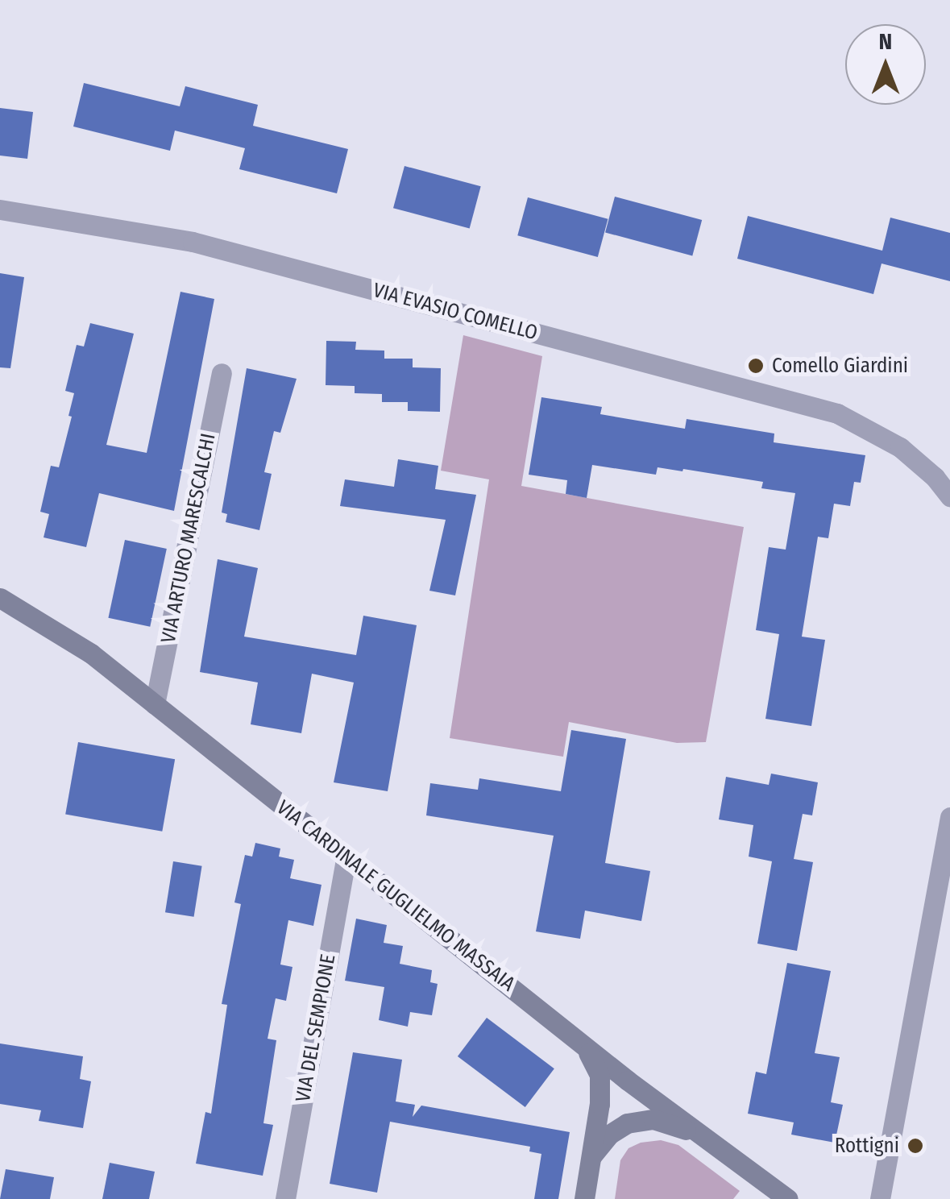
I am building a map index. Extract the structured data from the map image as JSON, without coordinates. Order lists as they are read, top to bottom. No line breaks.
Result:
{"streets":{"main road":["VIA CARDINALE GUGLIELMO MASSAIA"],"street":["VIA EVASIO COMELLO","VIA ARTURO MARESCALCHI","VIA DEL SEMPIONE"]},"crossings":[["VIA ARTURO MARESCALCHI","VIA CARDINALE GUGLIELMO MASSAIA"],["VIA CARDINALE GUGLIELMO MASSAIA","VIA DEL SEMPIONE"]],"places":["Comello Giardini","Rottigni"],"north":"top"}
